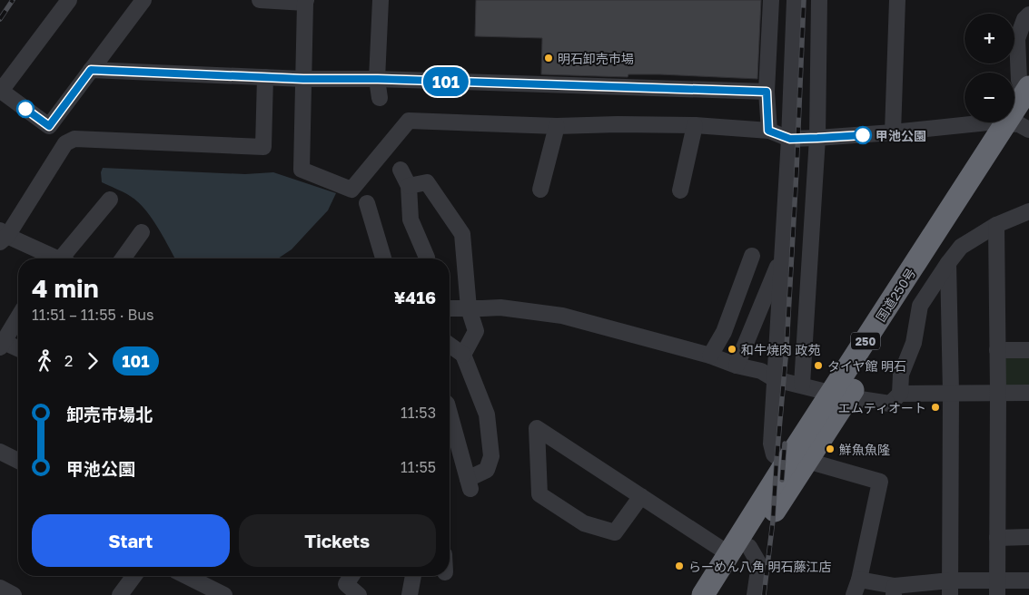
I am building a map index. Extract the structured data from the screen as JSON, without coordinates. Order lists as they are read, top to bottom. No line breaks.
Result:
{"streets":{"highway":["国道250号","250"]},"places":["明石卸売市場","甲池公園","和牛焼肉 政苑","タイヤ館 明石","エムティオート","鮮魚魚隆","らーめん八角 明石藤江店"],"lines":["bus line 101"],"page":{"on_map":"101","map_buttons":["+","−"],"heading":["4 min","11:51 – 11:55 · Bus","¥416"],"legs":["2","101"],"list":[{"name":"卸売市場北","value":"11:53"},{"name":"甲池公園","value":"11:55"}],"buttons":["Start","Tickets"]}}
